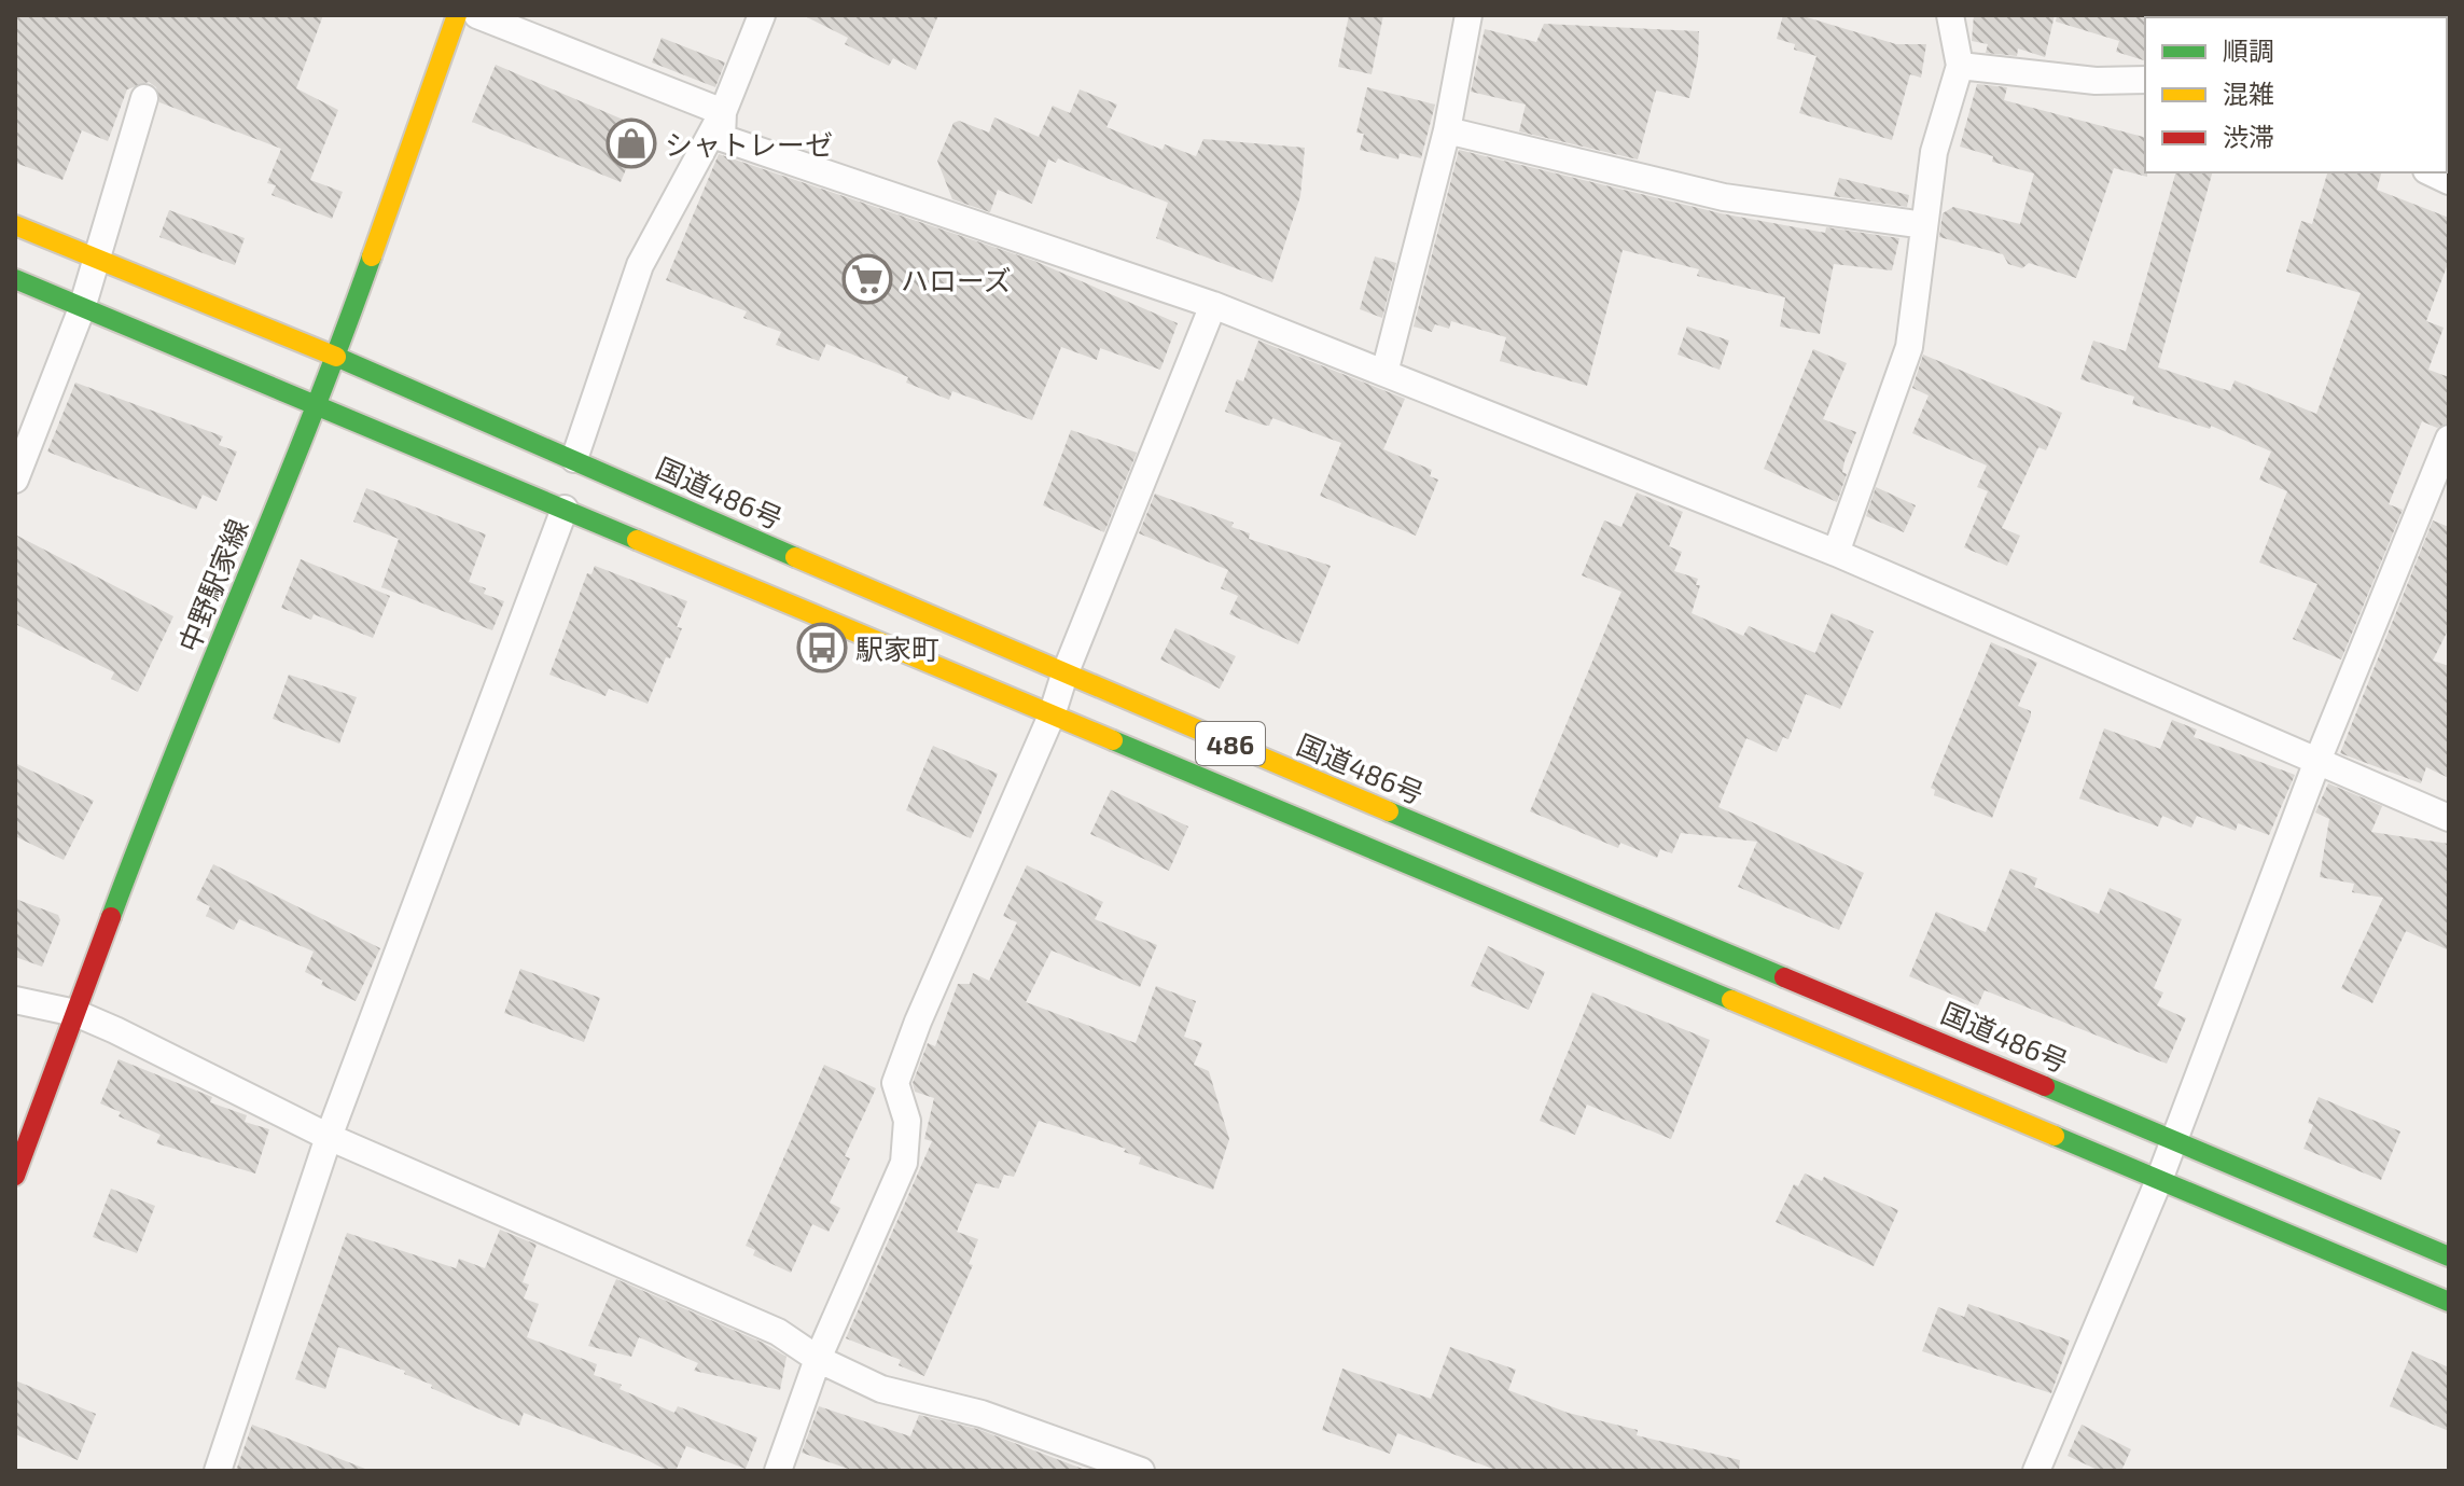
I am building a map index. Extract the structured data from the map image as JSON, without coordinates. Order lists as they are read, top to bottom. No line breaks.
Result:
{"streets":{"main road":["国道486号","中野駅家線","486"]},"crossings":[["国道486号","中野駅家線"],["中野駅家線","486"]],"places":{"shop":["シャトレーゼ"],"supermarket":["ハローズ"],"bus stop":["駅家町"]},"legend":["順調","混雑","渋滞"]}
